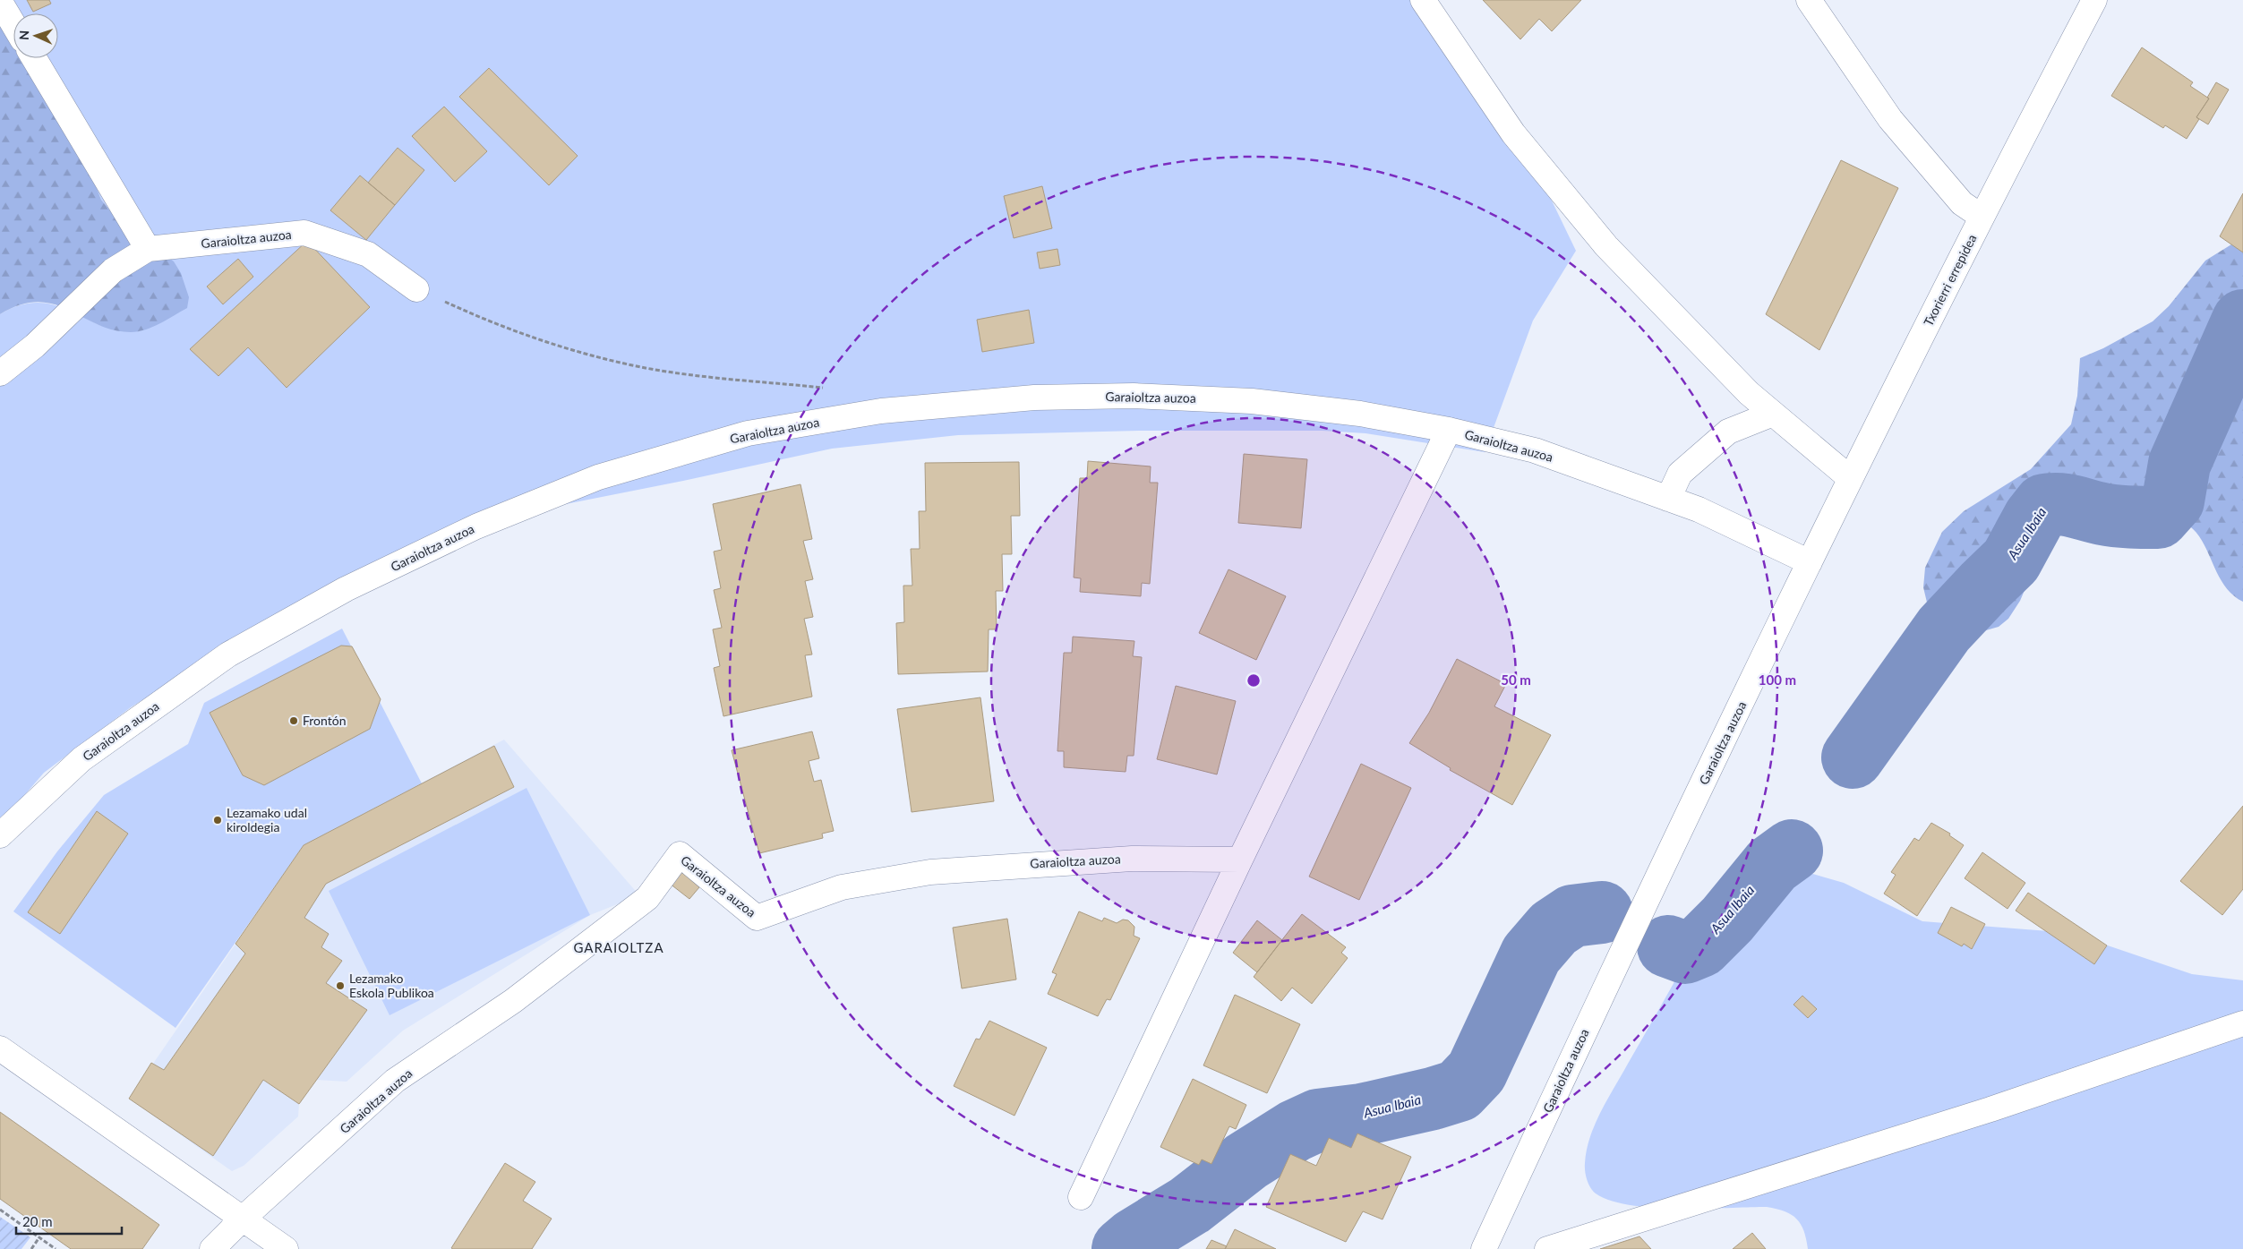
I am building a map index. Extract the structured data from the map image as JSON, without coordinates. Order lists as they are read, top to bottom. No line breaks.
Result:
{"streets":{"street":["Garaioltza auzoa","Txorierri errepidea"]},"crossings":[["Garaioltza auzoa","Txorierri errepidea"]],"districts":["GARAIOLTZA"],"water":["Asua Ibaia"],"places":["Frontón","Lezamako udal kiroldegia","Lezamako Eskola Publikoa"],"scale_bar":"20 m","north":"left","rings":["50 m","100 m"]}
